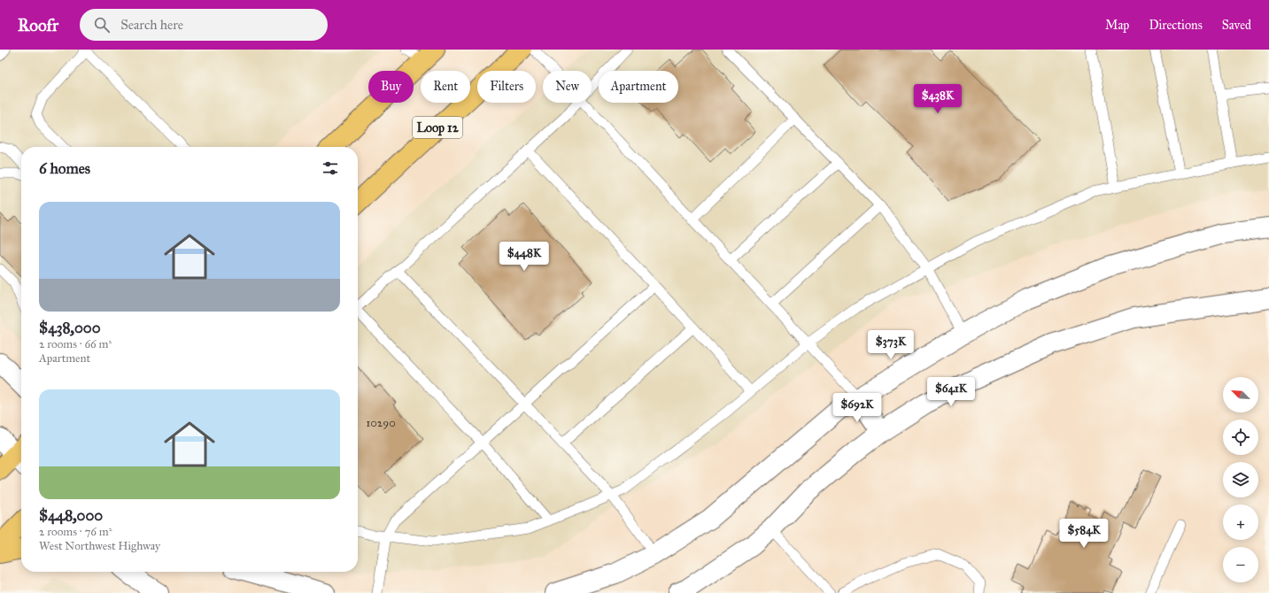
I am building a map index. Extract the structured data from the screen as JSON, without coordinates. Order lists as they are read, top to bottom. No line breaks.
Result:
{"streets":{"main road":["Loop 12"]},"house_numbers":["10290"],"north":"top left","page":{"header":"Roofr","search":"Search here","nav":["Map","Directions","Saved"],"chip":["Buy","Rent","Filters","New","Apartment"],"price":["$438K","$448K","$373K","$641K","$692K","$584K"],"heading":"6 homes","list":[{"name":"$438,000","note":"2 rooms · 66 m² · Apartment"},{"name":"$448,000","note":"2 rooms · 76 m² · West Northwest Highway"}],"map_buttons":["+","−"]}}
